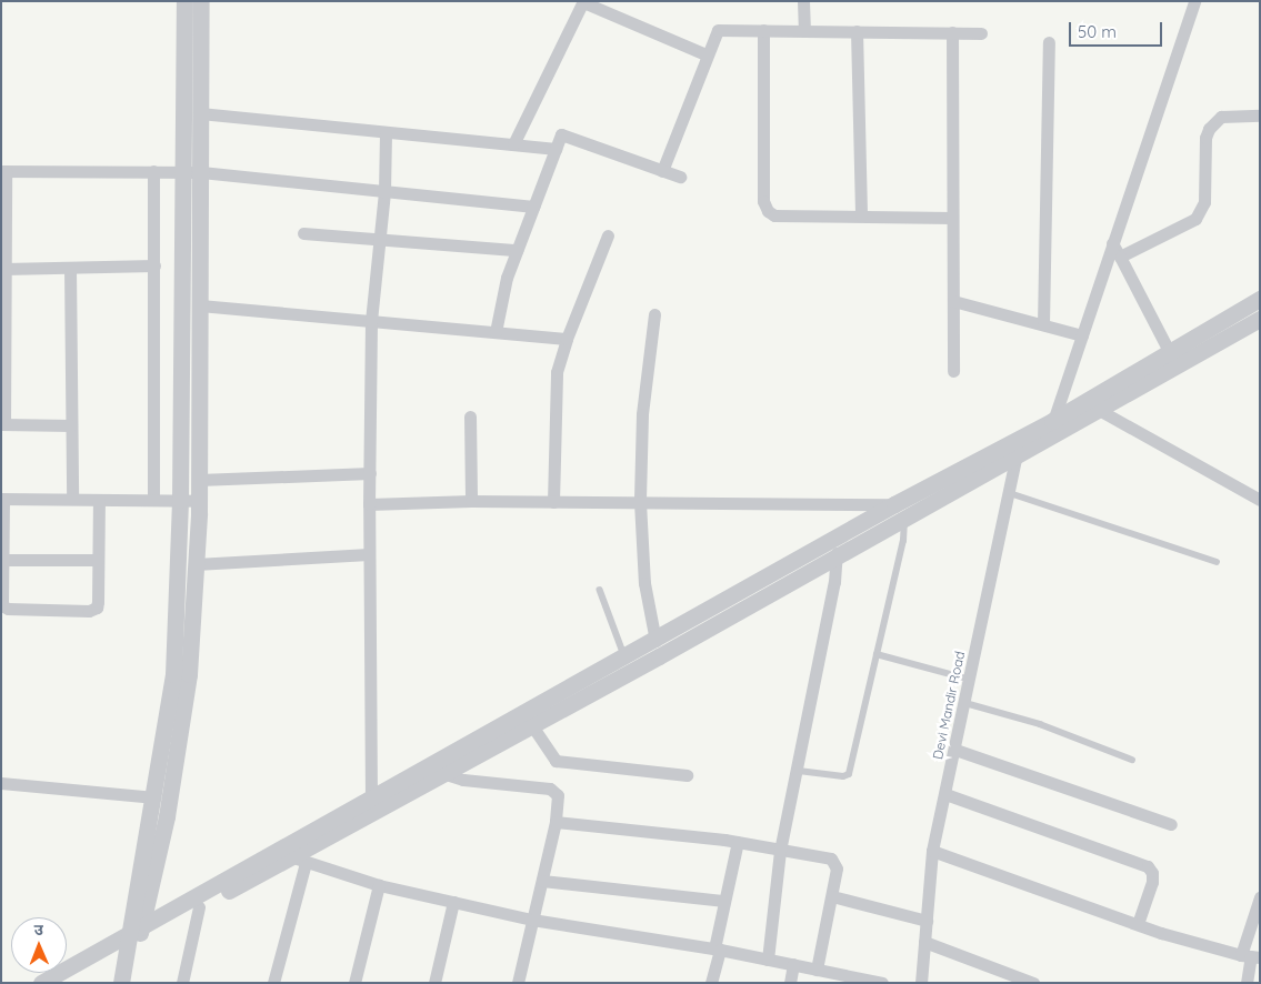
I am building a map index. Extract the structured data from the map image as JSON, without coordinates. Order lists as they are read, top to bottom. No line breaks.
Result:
{"streets":{"street":["Devi Mandir Road"]},"scale_bar":"50 m","north":"top"}
